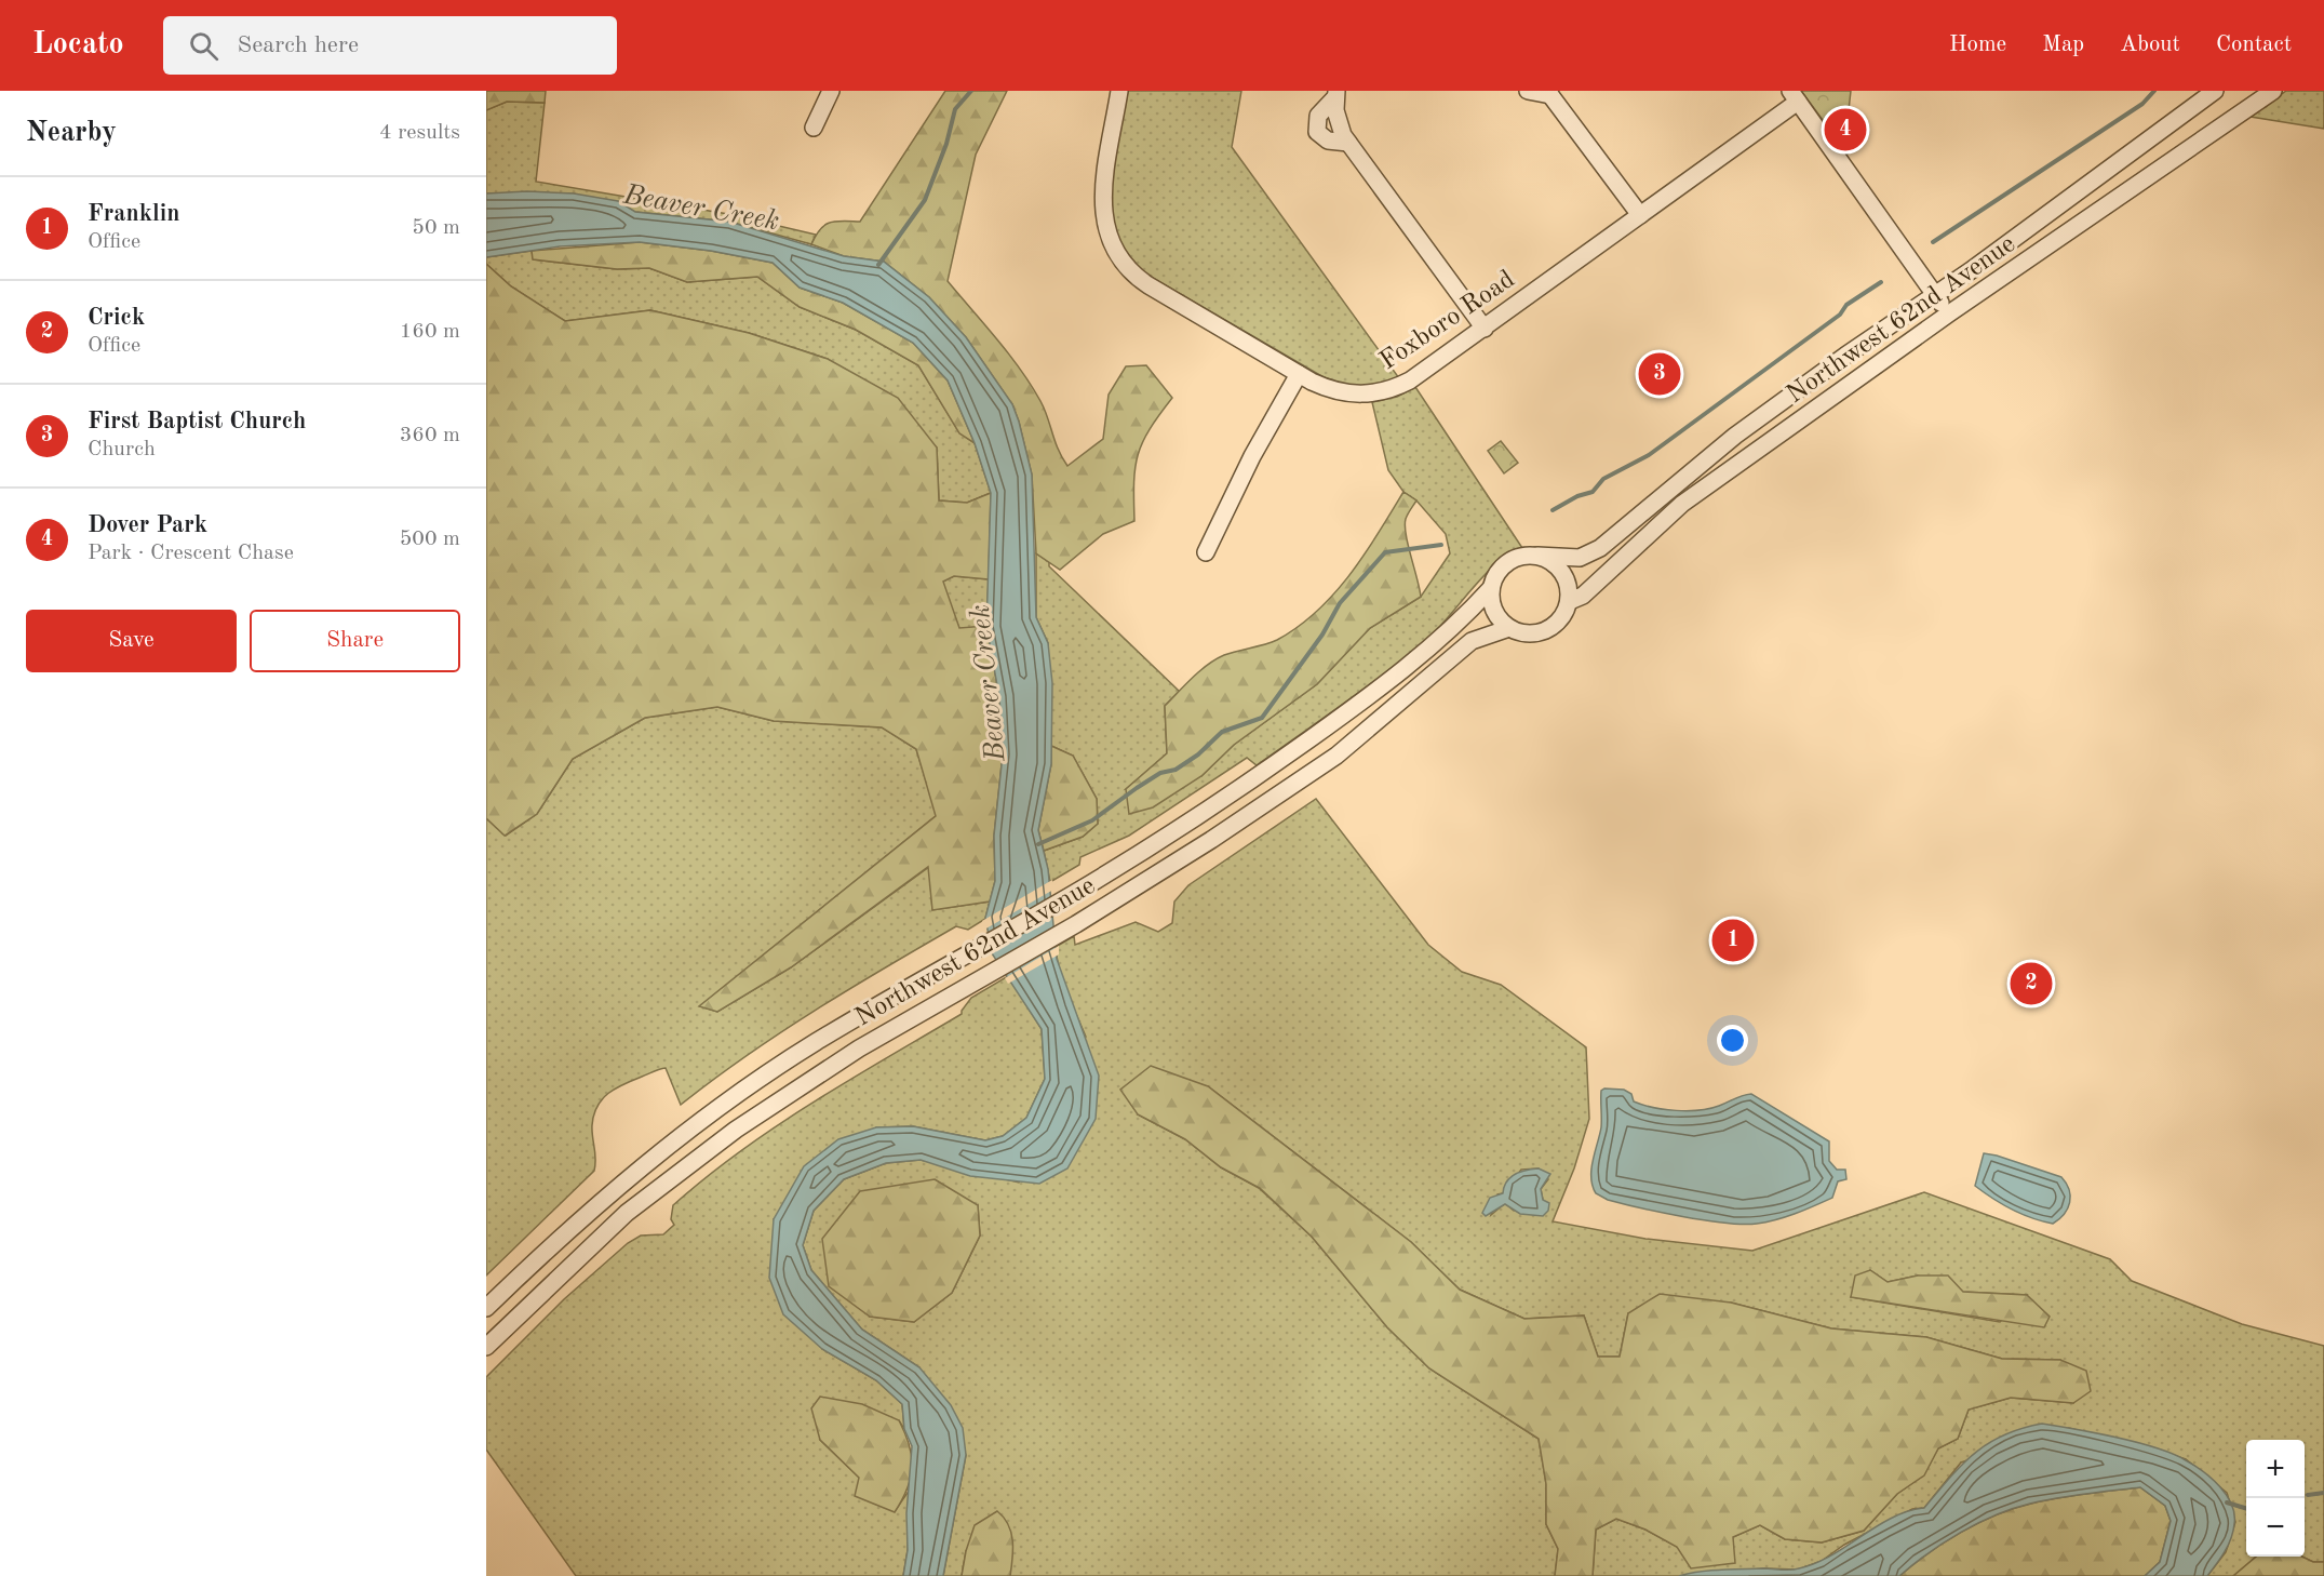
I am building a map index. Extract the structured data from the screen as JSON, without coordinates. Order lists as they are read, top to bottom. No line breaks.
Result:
{"streets":{"street":["Northwest 62nd Avenue","Foxboro Road"]},"water":["Beaver Creek"],"page":{"header":"Locato","search":"Search here","nav":["Home","Map","About","Contact"],"heading":["Nearby","4 results"],"pins":["4","3","1","2"],"list":[{"mark":"1","name":"Franklin","note":"Office","value":"50 m"},{"mark":"2","name":"Crick","note":"Office","value":"160 m"},{"mark":"3","name":"First Baptist Church","note":"Church","value":"360 m"},{"mark":"4","name":"Dover Park","note":"Park · Crescent Chase","value":"500 m"}],"buttons":["Save","Share"],"map_buttons":["+","−"]}}
